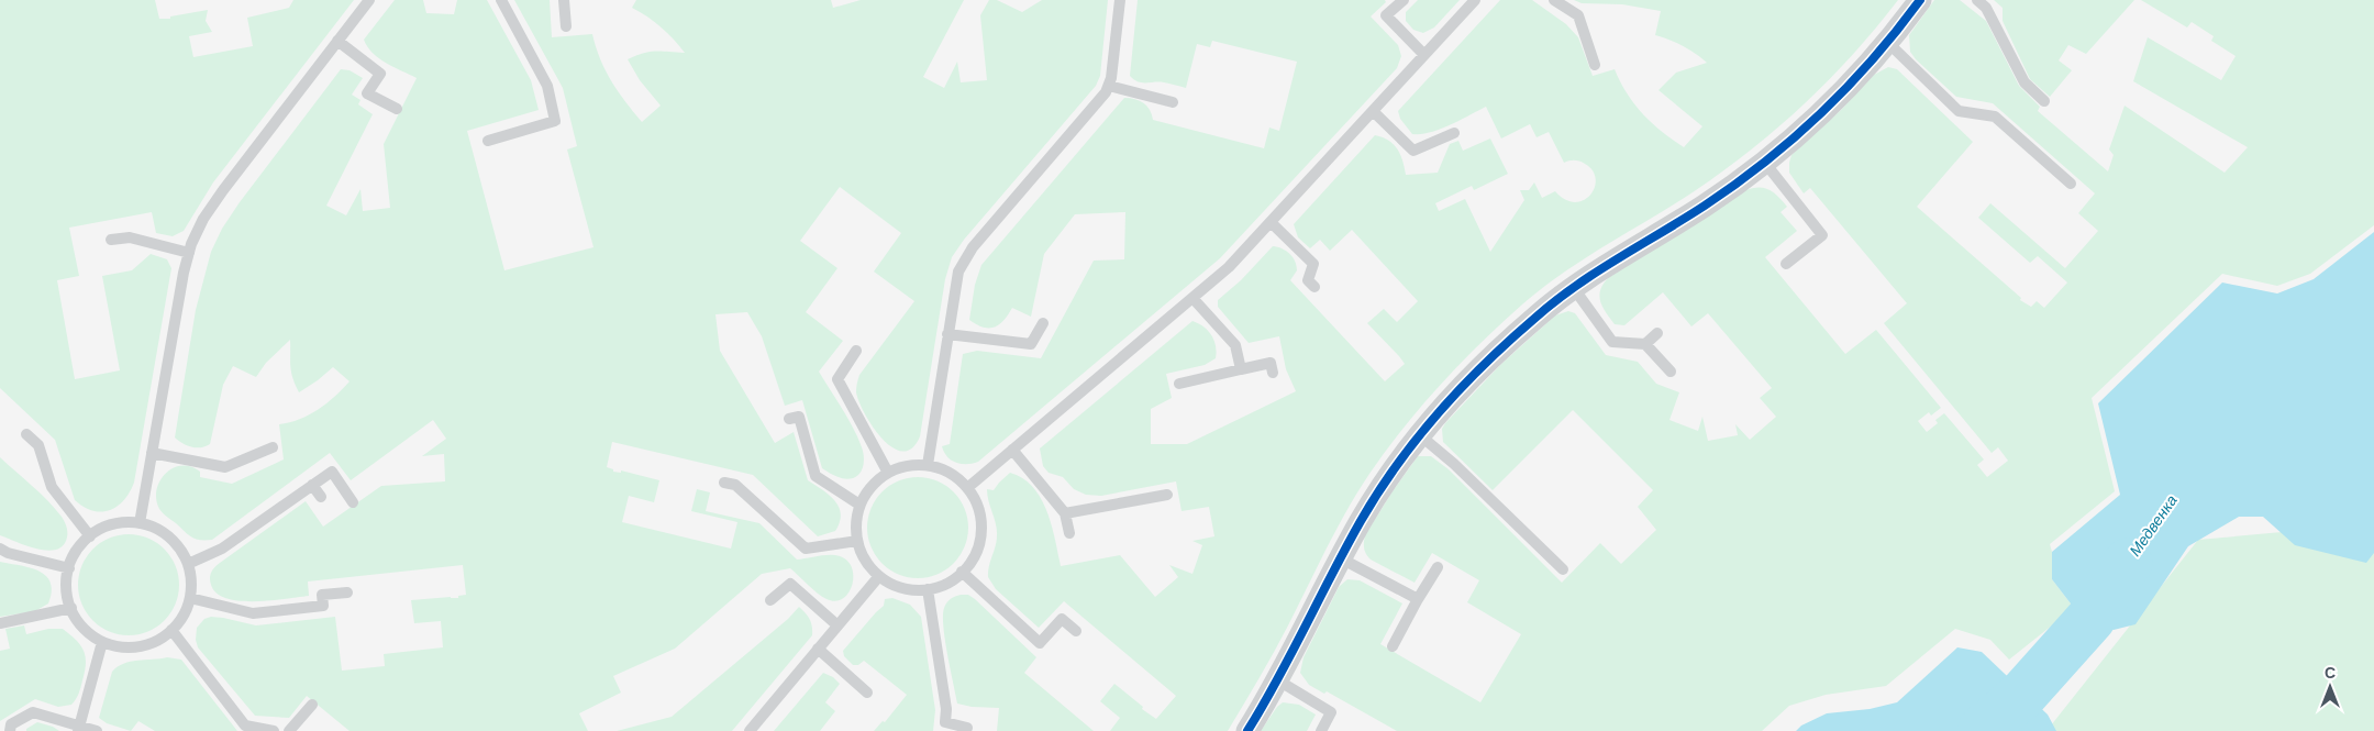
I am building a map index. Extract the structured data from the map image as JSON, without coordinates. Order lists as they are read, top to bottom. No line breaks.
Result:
{"water":["Медвенка"],"north":"top"}
